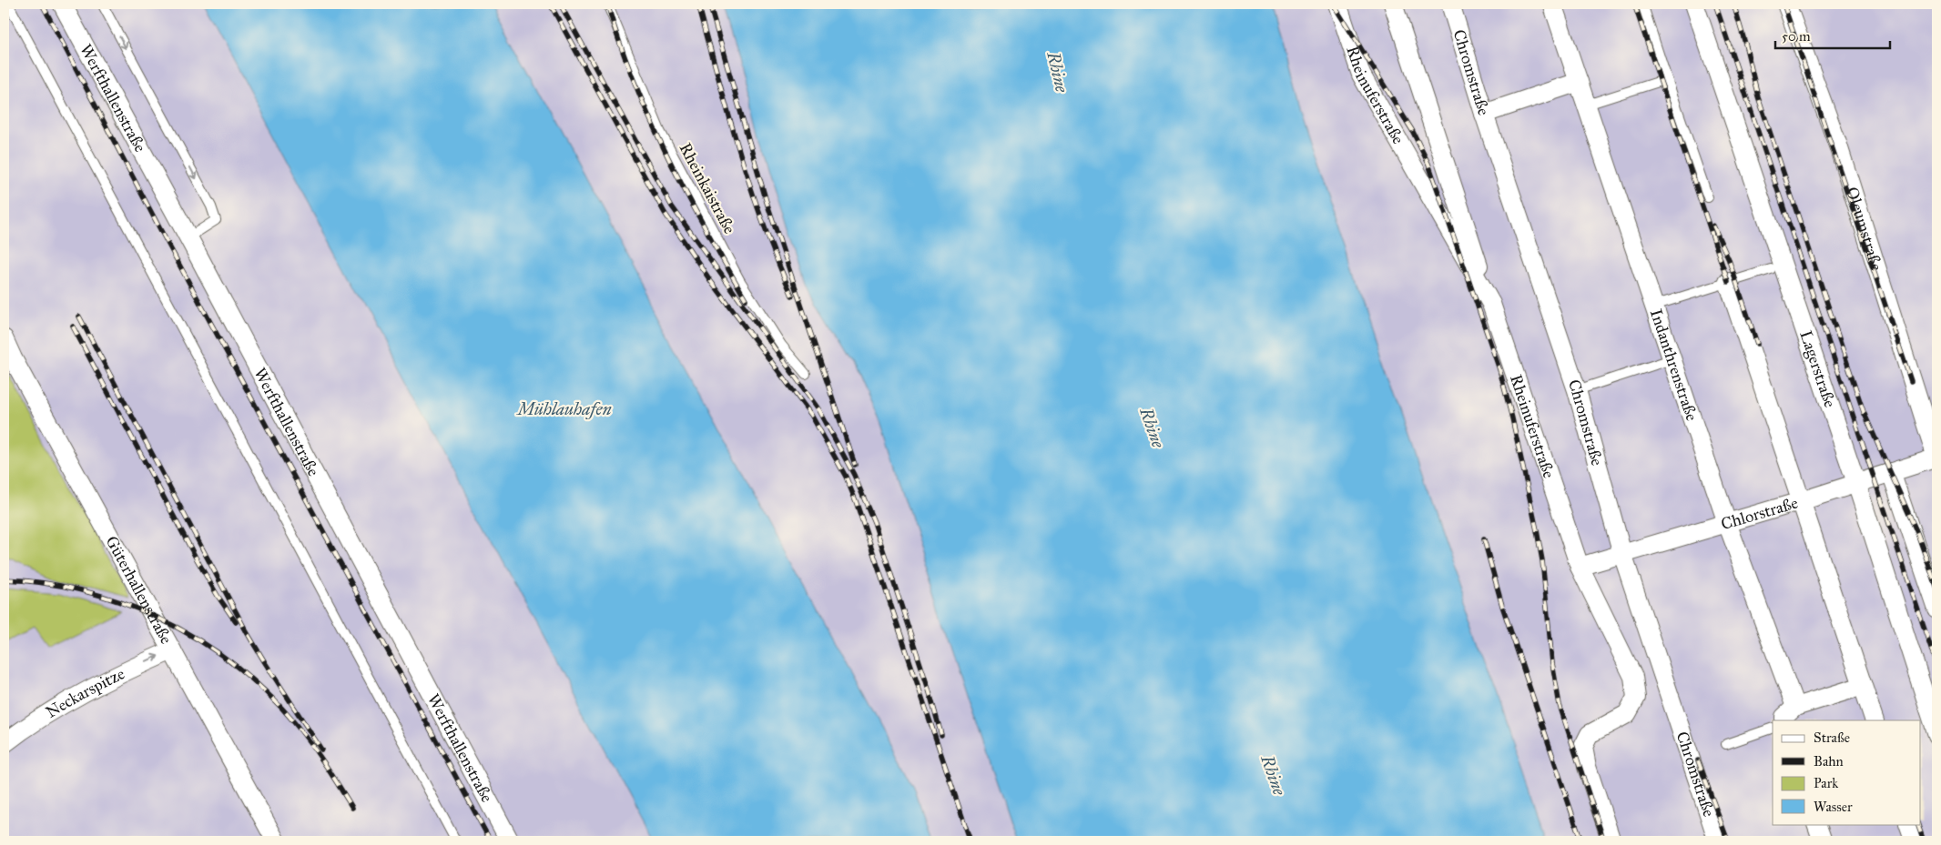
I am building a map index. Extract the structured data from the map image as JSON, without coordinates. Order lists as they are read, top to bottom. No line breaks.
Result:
{"streets":{"street":["Chromstraße","Rheinuferstraße","Werfthallenstraße","Oleumstraße","Indanthrenstraße","Lagerstraße","Chlorstraße","Güterhallenstraße","Neckarspitze"],"lane":["Rheinkaistraße"]},"crossings":[["Chromstraße","Chlorstraße"],["Rheinuferstraße","Chlorstraße"],["Oleumstraße","Chlorstraße"],["Indanthrenstraße","Chlorstraße"],["Lagerstraße","Chlorstraße"],["Güterhallenstraße","Neckarspitze"]],"one_way":["Neckarspitze"],"water":["Rhine","Mühlauhafen"],"legend":["Straße","Bahn","Park","Wasser"],"scale_bar":"50 m"}
